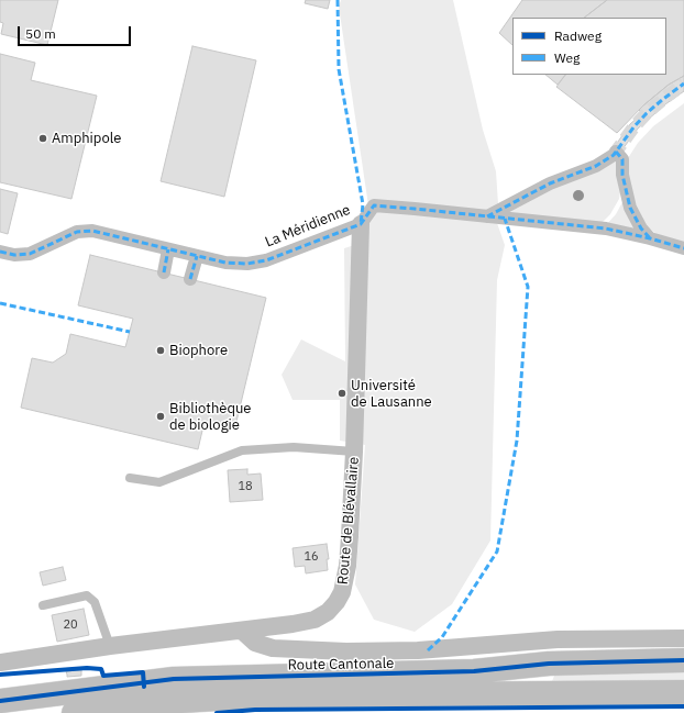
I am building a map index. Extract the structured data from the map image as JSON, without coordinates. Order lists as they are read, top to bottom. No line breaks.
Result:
{"streets":{"main road":["Route Cantonale"],"street":["La Méridienne","Route de Blévallaire"]},"crossings":[["La Méridienne","Route de Blévallaire"]],"places":["Amphipole","Biophore","Université de Lausanne","Bibliothèque de biologie"],"house_numbers":["18","16","20"],"legend":["Radweg","Weg"],"scale_bar":"50 m"}
